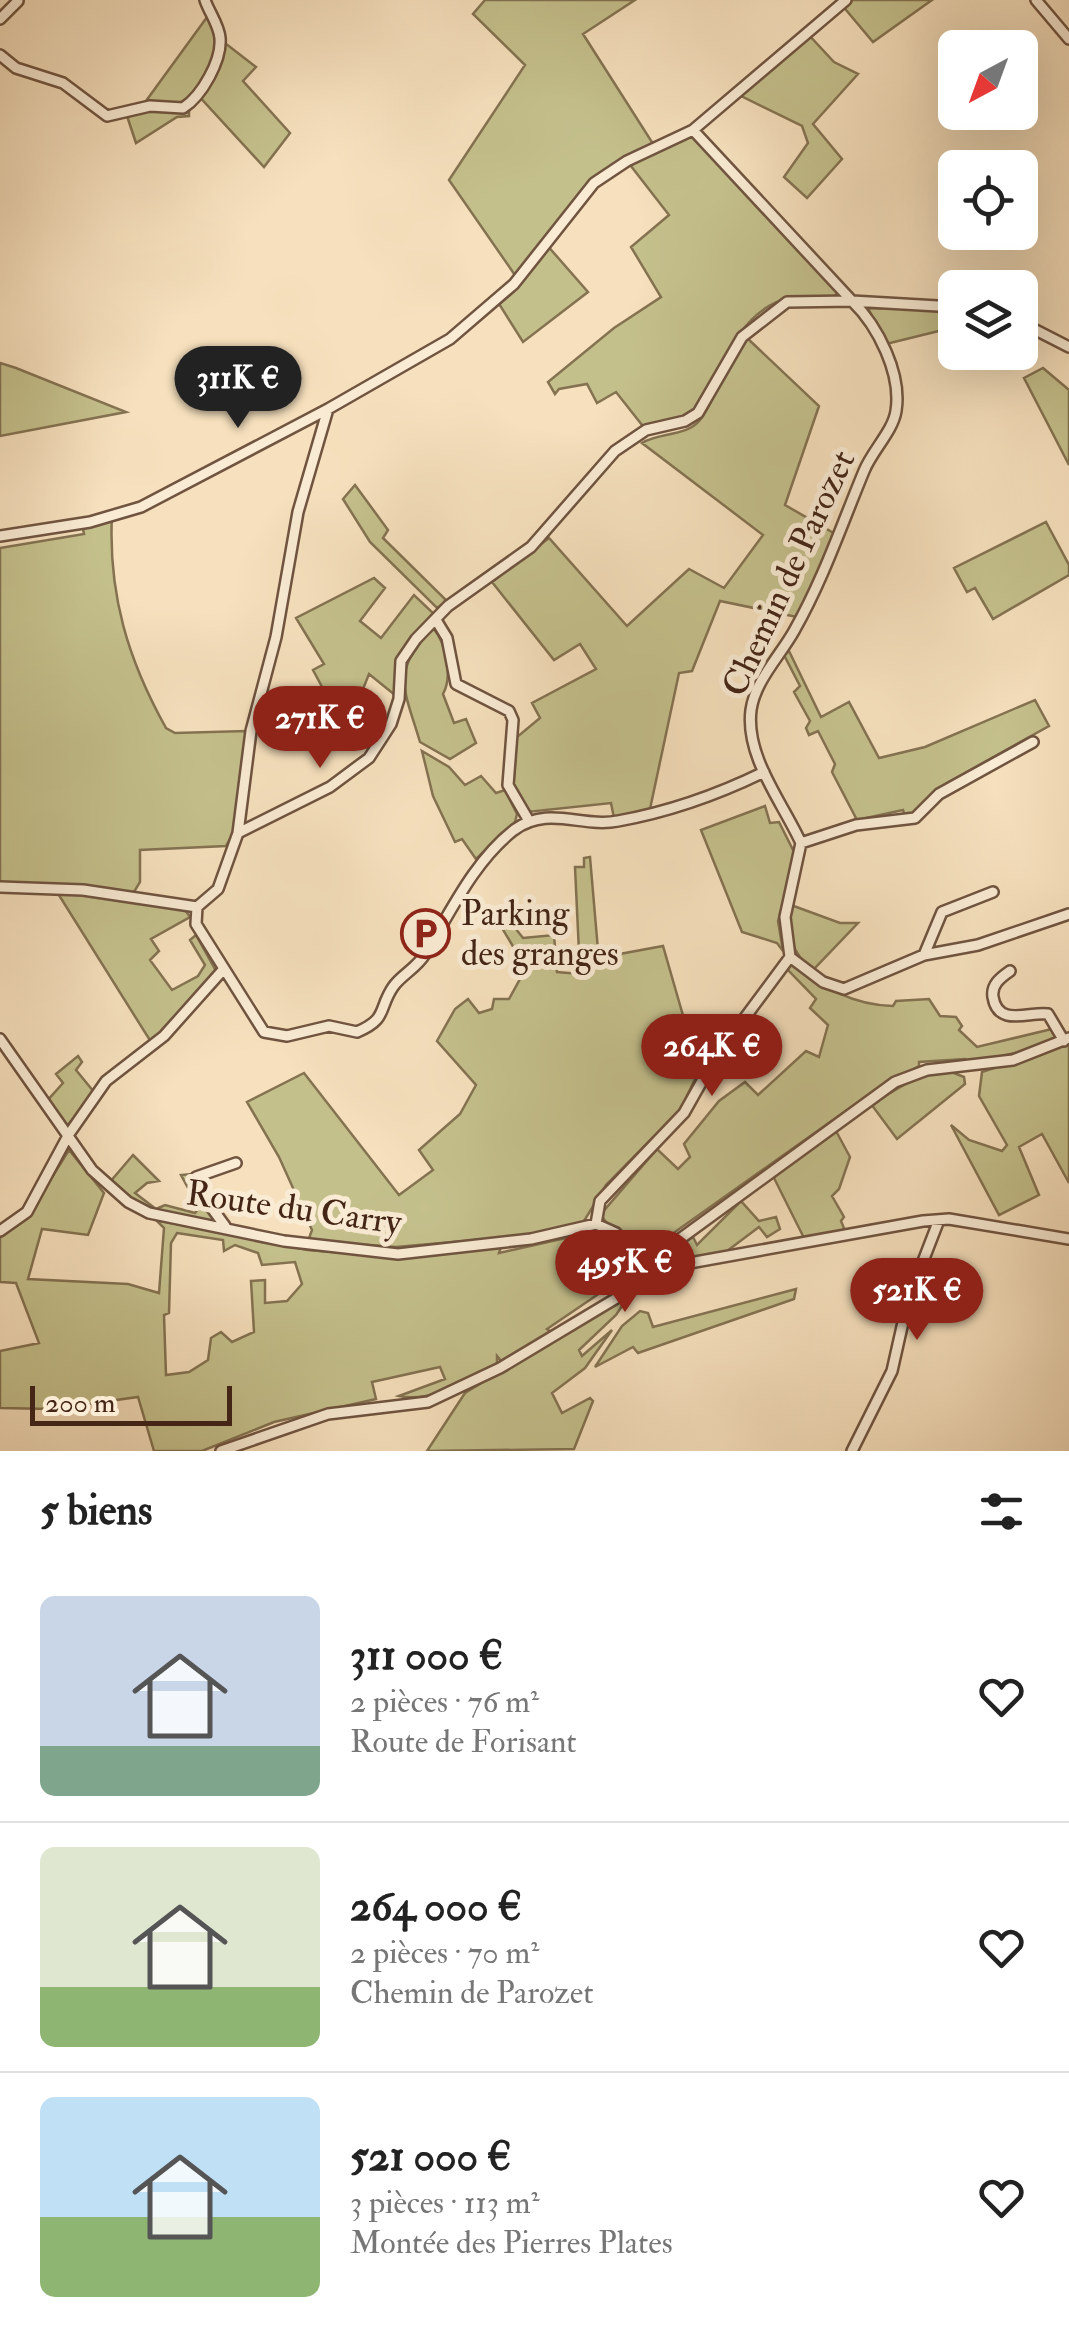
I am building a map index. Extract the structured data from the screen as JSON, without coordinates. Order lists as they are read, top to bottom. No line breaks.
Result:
{"streets":{"street":["Chemin de Parozet","Route du Carry"]},"places":{"parking":["Parking des granges"]},"scale_bar":"200 m","north":"bottom left","page":{"price":["311K €","271K €","264K €","495K €","521K €"],"scale":"200 m","heading":"5 biens","list":[{"name":"311 000 €","note":"2 pièces · 76 m² · Route de Forisant"},{"name":"264 000 €","note":"2 pièces · 70 m² · Chemin de Parozet"},{"name":"521 000 €","note":"3 pièces · 113 m² · Montée des Pierres Plates"}]}}
